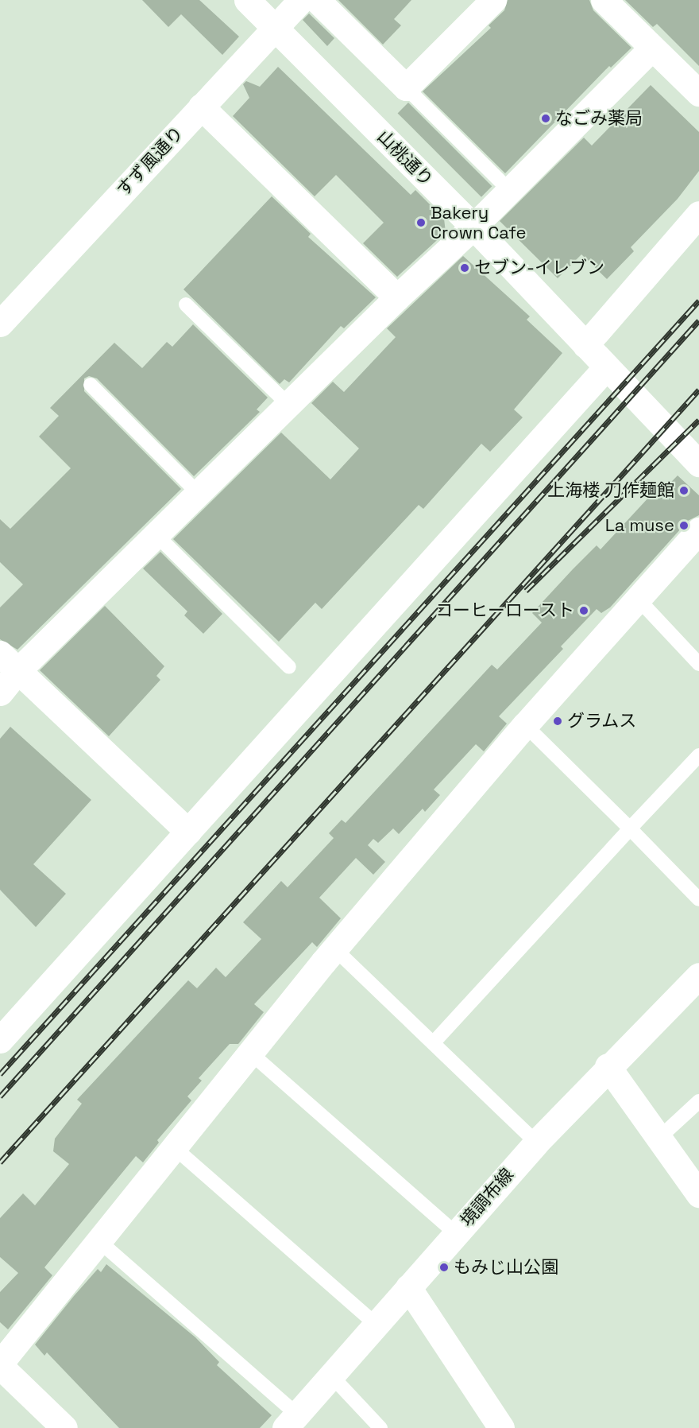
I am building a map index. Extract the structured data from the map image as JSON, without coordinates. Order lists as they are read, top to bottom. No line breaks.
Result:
{"streets":{"street":["山桃通り","すず風通り","境調布線"]},"crossings":[["山桃通り","すず風通り"]],"places":["なごみ薬局","Bakery Crown Cafe","セブン-イレブン","上海楼 刀作麺館","La muse","コーヒーロースト","グラムス","もみじ山公園"]}
